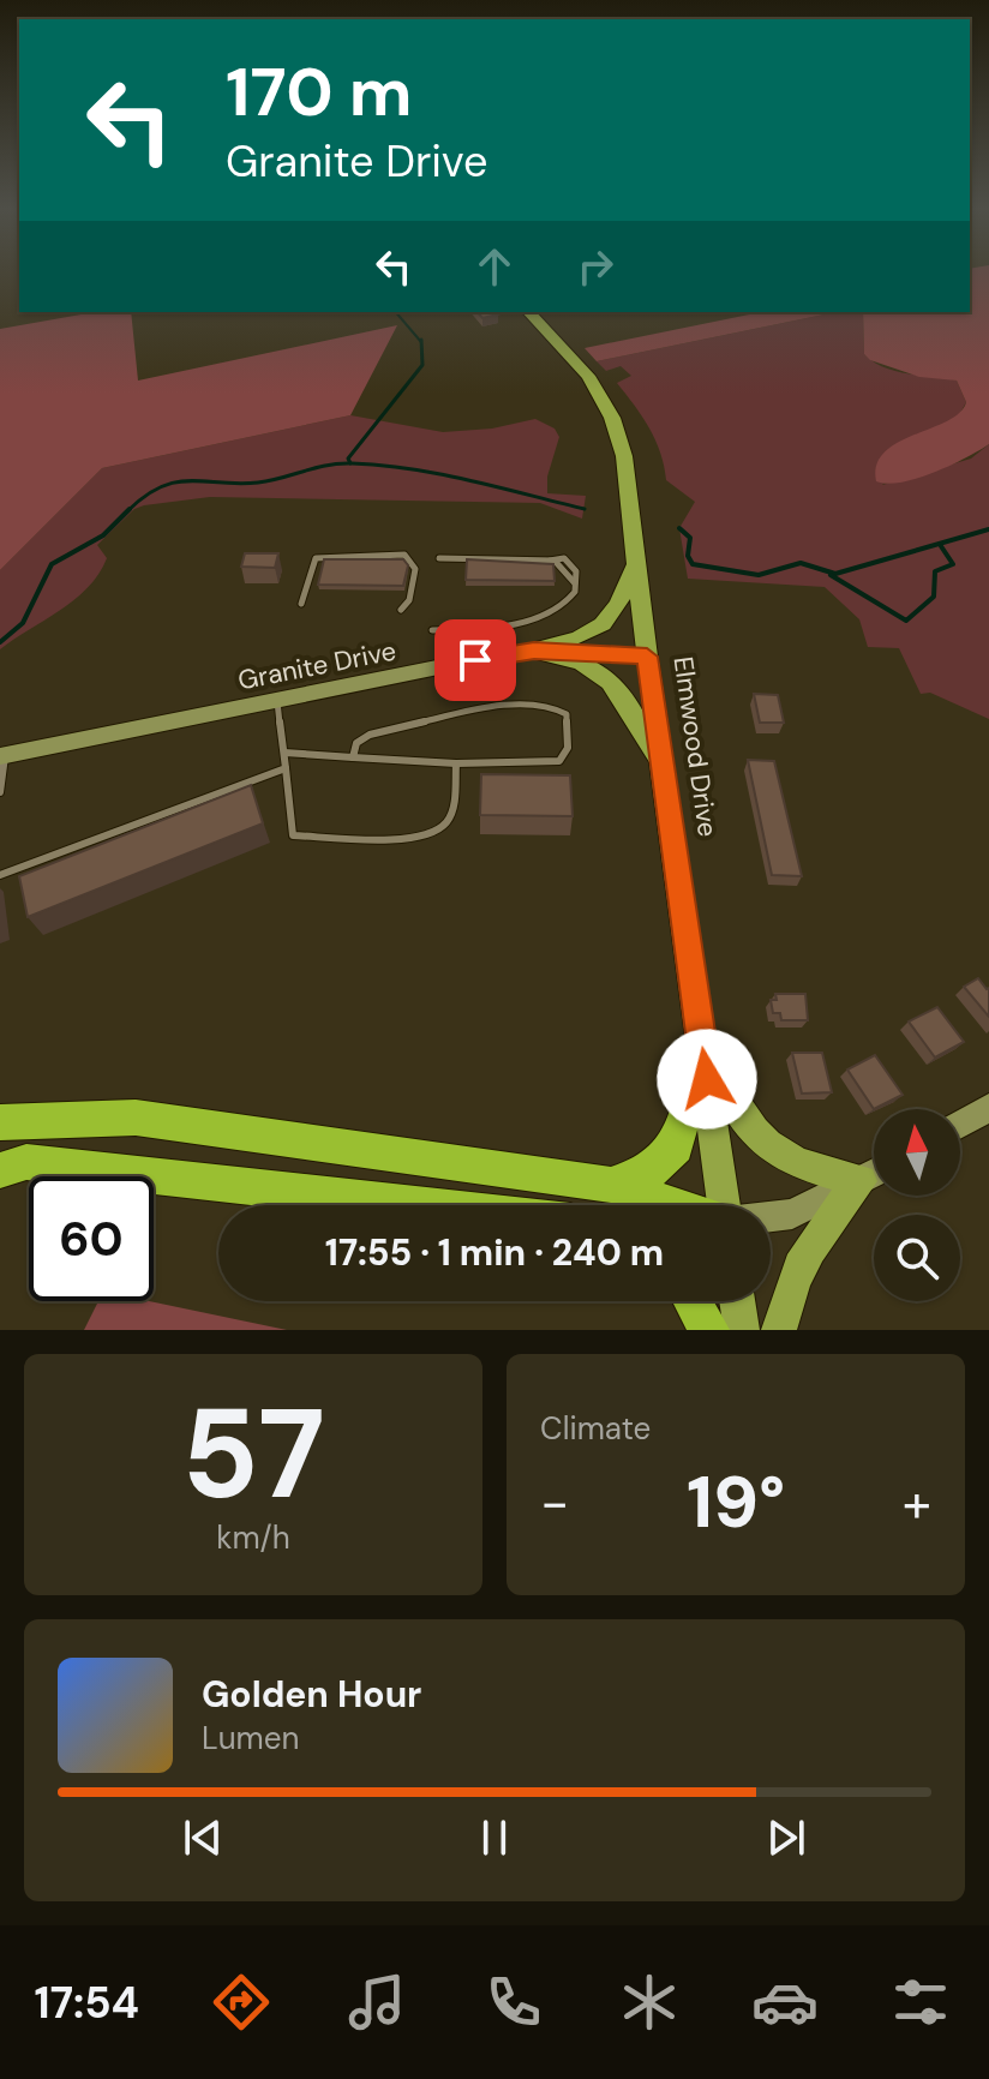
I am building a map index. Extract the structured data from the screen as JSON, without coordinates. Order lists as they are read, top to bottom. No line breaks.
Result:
{"streets":{"main road":["Elmwood Drive"],"street":["Granite Drive"]},"crossings":[["Granite Drive","Elmwood Drive"]],"north":"top","page":{"turn":["170 m","Granite Drive"],"limit":"60","trip":"17:55 · 1 min · 240 m","tile":[["57","km/h"],"Climate"],"heat":["−","19°","+"],"song":["Golden Hour","Lumen"],"tabs":"17:54"}}
